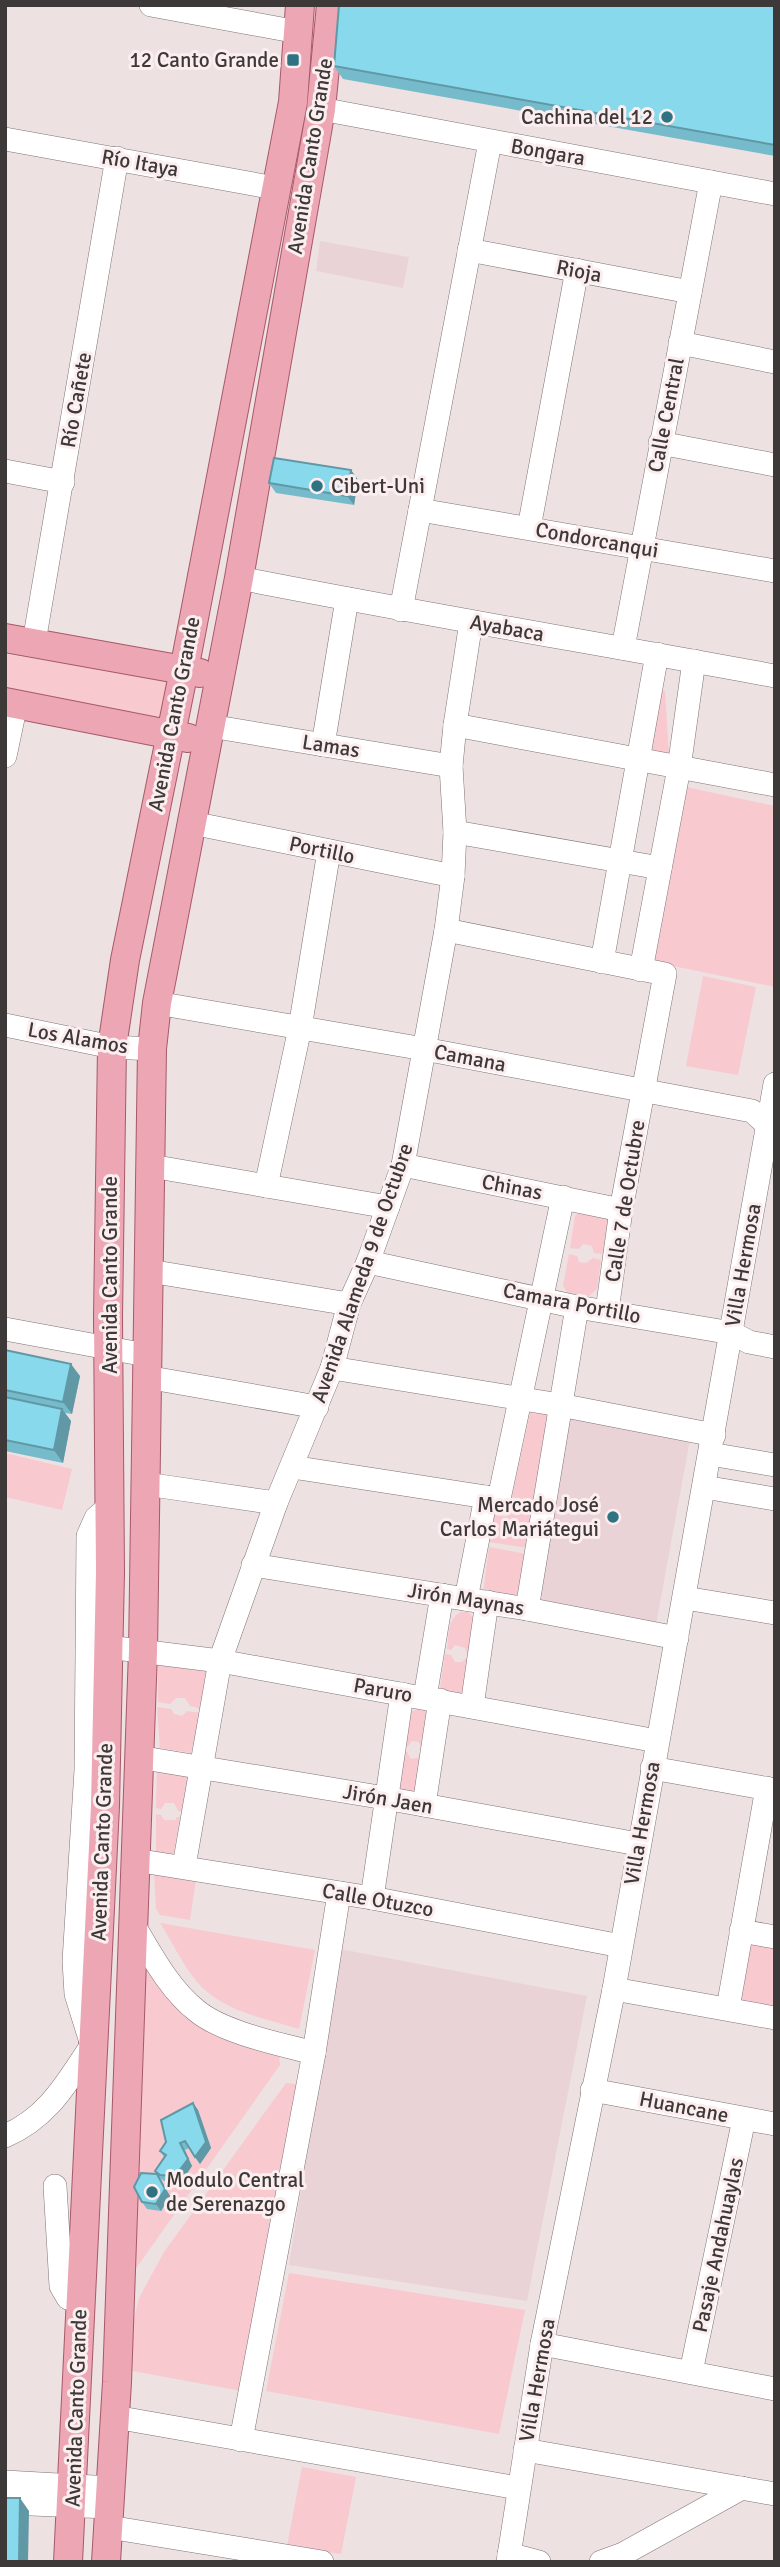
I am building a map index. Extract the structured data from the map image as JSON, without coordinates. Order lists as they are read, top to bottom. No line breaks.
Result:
{"streets":{"main road":["Avenida Canto Grande"],"street":["Bongara","Río Itaya","Rioja","Río Cañete","Calle Central","Condorcanqui","Ayabaca","Lamas","Portillo","Los Alamos","Camana","Chinas","Calle 7 de Octubre","Villa Hermosa","Avenida Alameda 9 de Octubre","Camara Portillo","Jirón Maynas","Paruro","Jirón Jaen","Calle Otuzco","Huancane","Pasaje Andahuaylas"]},"crossings":[["Bongara","Avenida Canto Grande"],["Bongara","Calle Central"],["Avenida Canto Grande","Río Itaya"],["Avenida Canto Grande","Ayabaca"],["Avenida Canto Grande","Lamas"],["Avenida Canto Grande","Portillo"],["Avenida Canto Grande","Los Alamos"],["Avenida Canto Grande","Camana"],["Avenida Canto Grande","Paruro"],["Avenida Canto Grande","Jirón Jaen"],["Avenida Canto Grande","Calle Otuzco"],["Río Itaya","Río Cañete"],["Rioja","Calle Central"],["Calle Central","Condorcanqui"],["Calle Central","Ayabaca"],["Ayabaca","Avenida Alameda 9 de Octubre"],["Lamas","Avenida Alameda 9 de Octubre"],["Portillo","Avenida Alameda 9 de Octubre"],["Camana","Calle 7 de Octubre"],["Camana","Villa Hermosa"],["Camana","Avenida Alameda 9 de Octubre"],["Chinas","Calle 7 de Octubre"],["Chinas","Avenida Alameda 9 de Octubre"],["Calle 7 de Octubre","Camara Portillo"],["Villa Hermosa","Camara Portillo"],["Villa Hermosa","Jirón Maynas"],["Villa Hermosa","Paruro"],["Villa Hermosa","Jirón Jaen"],["Villa Hermosa","Calle Otuzco"],["Villa Hermosa","Huancane"],["Avenida Alameda 9 de Octubre","Camara Portillo"],["Avenida Alameda 9 de Octubre","Jirón Maynas"],["Avenida Alameda 9 de Octubre","Paruro"],["Avenida Alameda 9 de Octubre","Jirón Jaen"],["Avenida Alameda 9 de Octubre","Calle Otuzco"],["Huancane","Pasaje Andahuaylas"]],"places":{"transit":["12 Canto Grande"],"other":["Cachina del 12","Cibert-Uni","Mercado José Carlos Mariátegui","Modulo Central de Serenazgo"]}}
